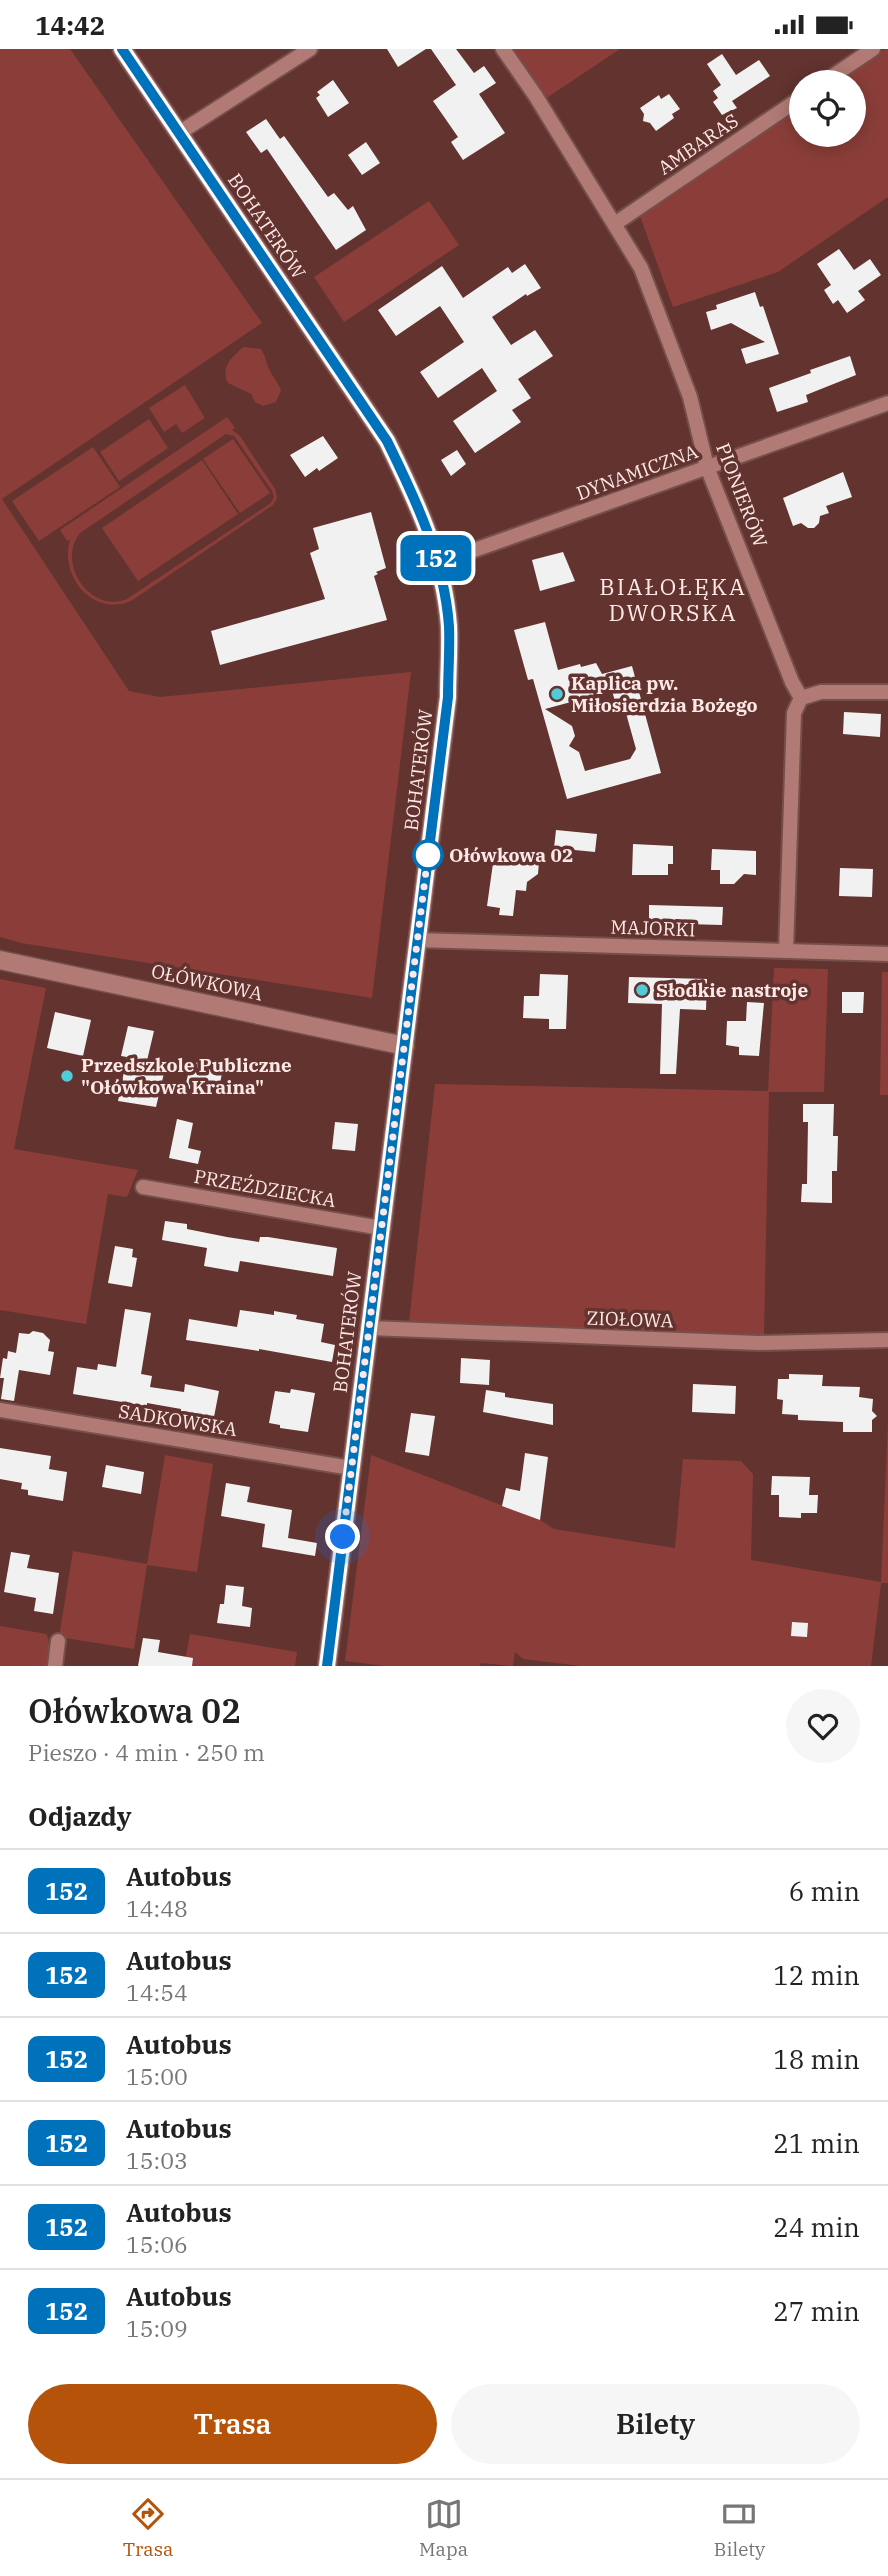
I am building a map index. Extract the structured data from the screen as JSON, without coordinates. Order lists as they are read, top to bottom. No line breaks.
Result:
{"streets":{"street":["AMBARAS","BOHATERÓW","DYNAMICZNA","PIONIERÓW","MAJORKI","OŁÓWKOWA","PRZEŹDZIECKA","ZIOŁOWA","SADKOWSKA"]},"crossings":[["AMBARAS","PIONIERÓW"],["BOHATERÓW","DYNAMICZNA"],["BOHATERÓW","MAJORKI"],["BOHATERÓW","OŁÓWKOWA"],["BOHATERÓW","PRZEŹDZIECKA"],["BOHATERÓW","ZIOŁOWA"],["BOHATERÓW","SADKOWSKA"],["DYNAMICZNA","PIONIERÓW"]],"districts":["BIAŁOŁĘKA DWORSKA"],"places":["Kaplica pw. Miłosierdzia Bożego","Ołówkowa 02","Słodkie nastroje","Przedszkole Publiczne \"Ołówkowa Kraina\""],"lines":["bus line 152"],"page":{"status":"14:42","on_map":"152","heading":[["Ołówkowa 02","Pieszo · 4 min · 250 m"],"Odjazdy"],"list":[{"mark":"152","name":"Autobus","note":"14:48","value":"6 min"},{"mark":"152","name":"Autobus","note":"14:54","value":"12 min"},{"mark":"152","name":"Autobus","note":"15:00","value":"18 min"},{"mark":"152","name":"Autobus","note":"15:03","value":"21 min"},{"mark":"152","name":"Autobus","note":"15:06","value":"24 min"},{"mark":"152","name":"Autobus","note":"15:09","value":"27 min"}],"buttons":["Trasa","Bilety"],"tabs":["Trasa","Mapa","Bilety"]}}
